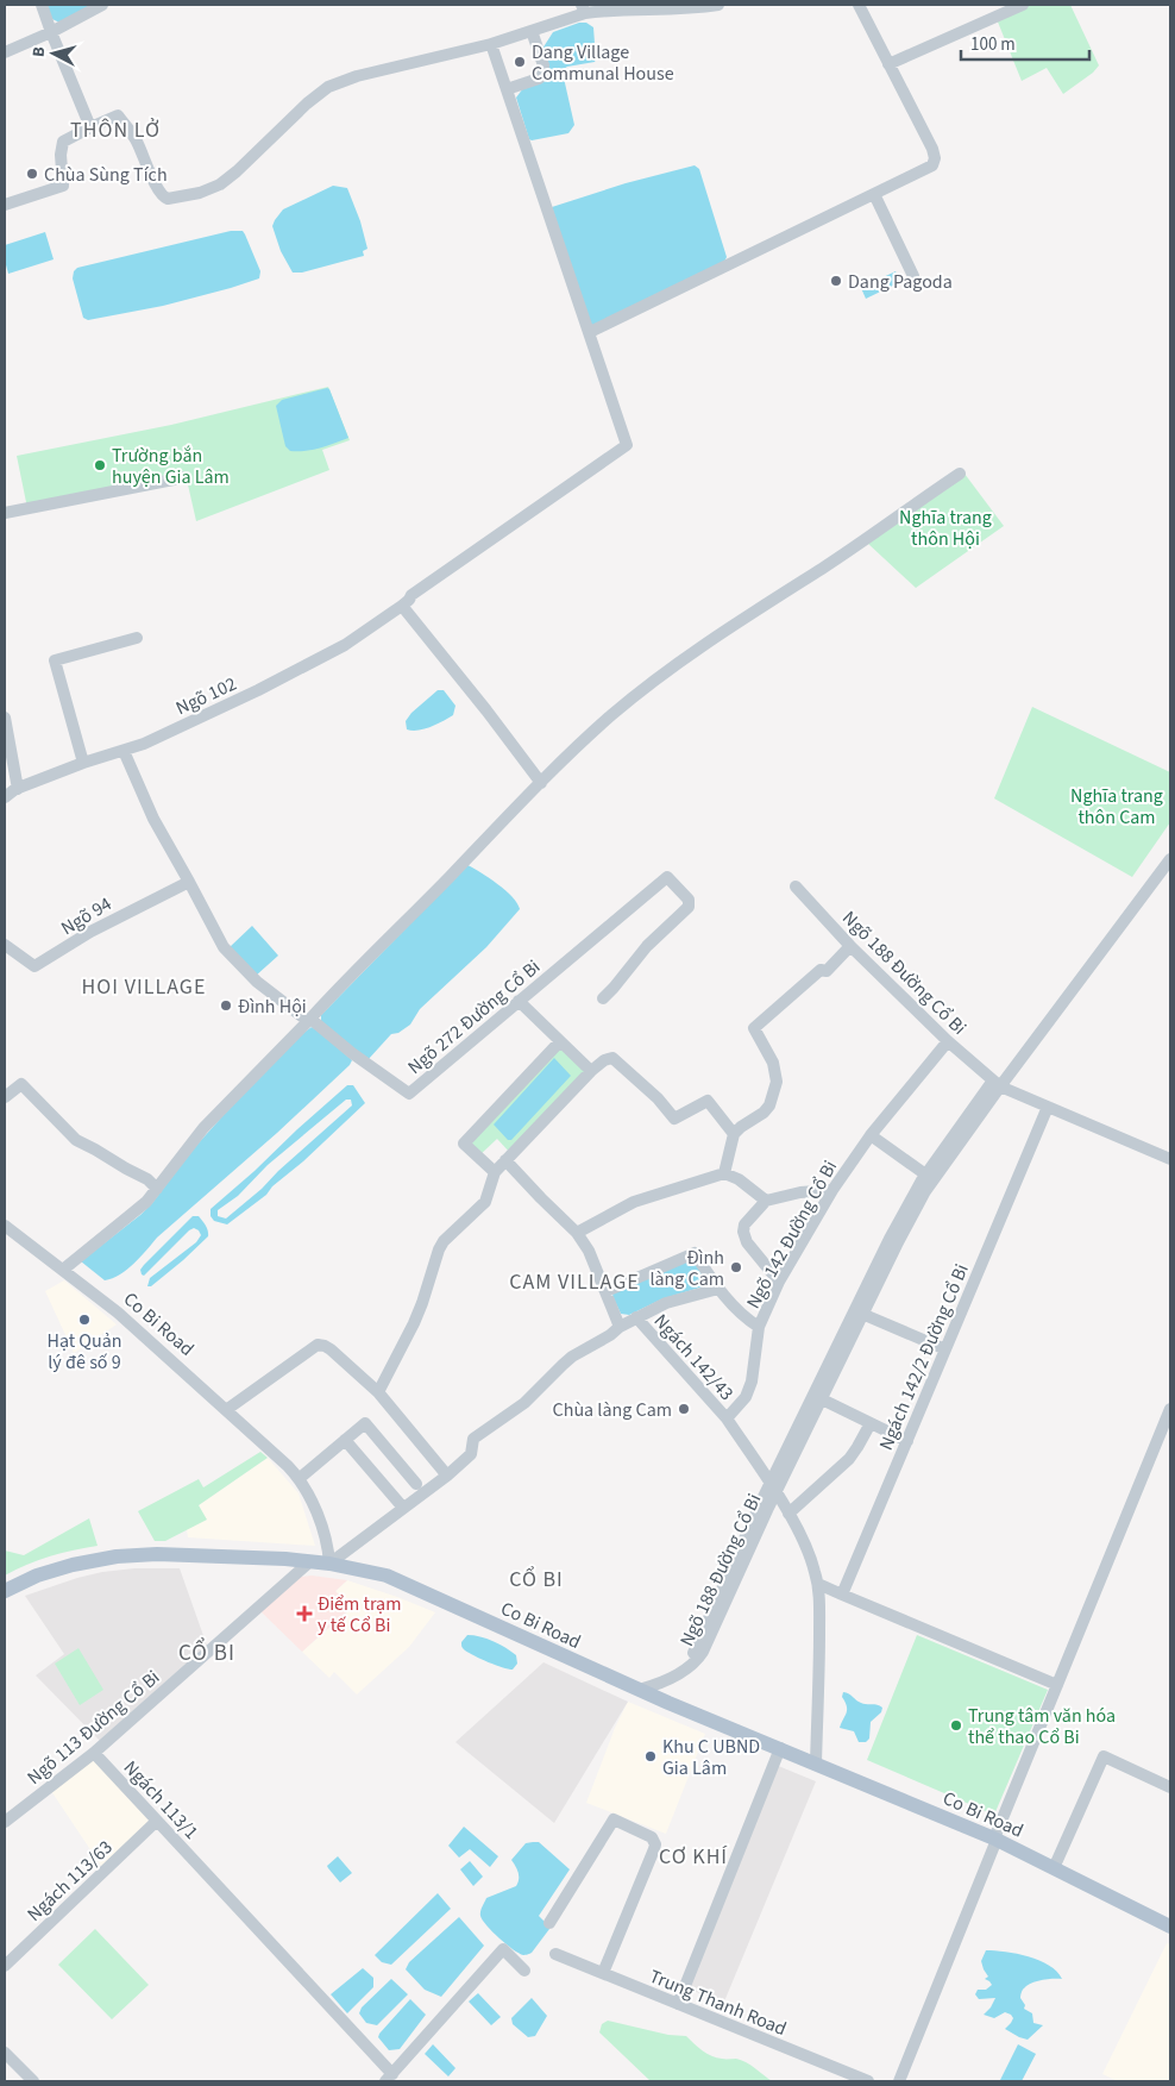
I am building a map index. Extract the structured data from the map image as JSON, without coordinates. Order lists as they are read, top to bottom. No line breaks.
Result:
{"streets":{"main road":["Co Bi Road"],"street":["Ngõ 102","Ngõ 94","Ngõ 188 Đường Cổ Bi","Ngõ 272 Đường Cổ Bi","Ngõ 142 Đường Cổ Bi","Ngách 142/43","Ngách 142/2 Đường Cổ Bi","Ngõ 113 Đường Cổ Bi","Ngách 113/1","Ngách 113/63","Trung Thanh Road"]},"crossings":[["Ngõ 188 Đường Cổ Bi","Ngõ 142 Đường Cổ Bi"],["Ngõ 188 Đường Cổ Bi","Co Bi Road"],["Ngõ 142 Đường Cổ Bi","Ngách 142/43"],["Ngõ 113 Đường Cổ Bi","Ngách 113/1"],["Ngách 113/1","Ngách 113/63"]],"districts":["THÔN LỞ","HOI VILLAGE","CAM VILLAGE","CỔ BI","CỔ BI","CƠ KHÍ"],"parks":["Nghĩa trang thôn Hội","Nghĩa trang thôn Cam"],"places":{"other":["Dang Village Communal House","Chùa Sùng Tích","Dang Pagoda","Trường bắn huyện Gia Lâm","Đình Hội","Đình làng Cam","Hạt Quản lý đê số 9","Chùa làng Cam","Trung tâm văn hóa thể thao Cổ Bi","Khu C UBND Gia Lâm"],"health":["Điểm trạm y tế Cổ Bi"]},"scale_bar":"100 m","north":"left"}
